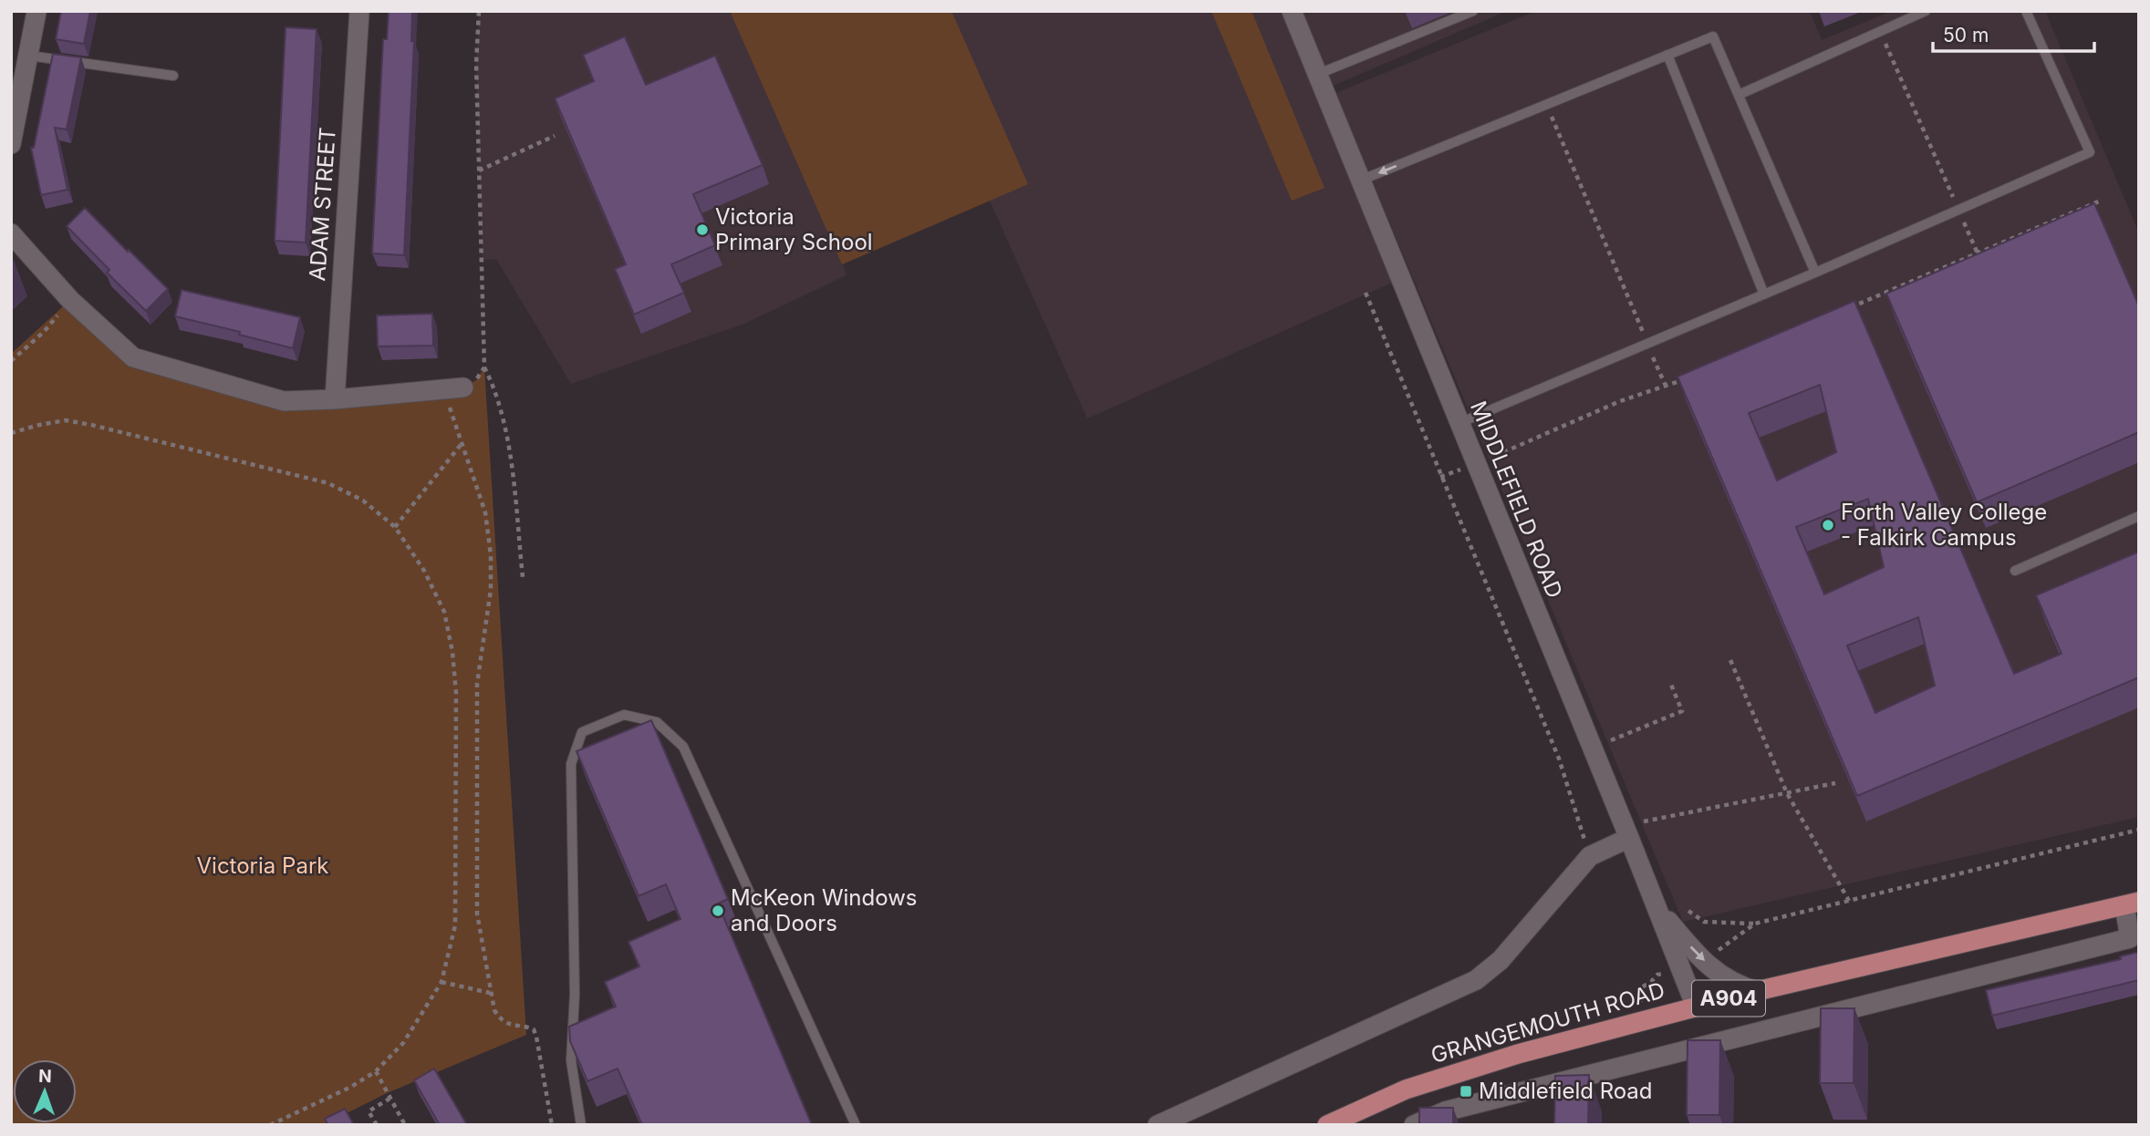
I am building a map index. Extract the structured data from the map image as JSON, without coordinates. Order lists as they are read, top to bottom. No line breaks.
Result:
{"streets":{"main road":["A904","GRANGEMOUTH ROAD"],"street":["ADAM STREET","MIDDLEFIELD ROAD"]},"crossings":[["MIDDLEFIELD ROAD","GRANGEMOUTH ROAD"]],"parks":["Victoria Park"],"places":{"other":["Victoria Primary School","Forth Valley College - Falkirk Campus","McKeon Windows and Doors"],"transit":["Middlefield Road"]},"scale_bar":"50 m","north":"top"}
